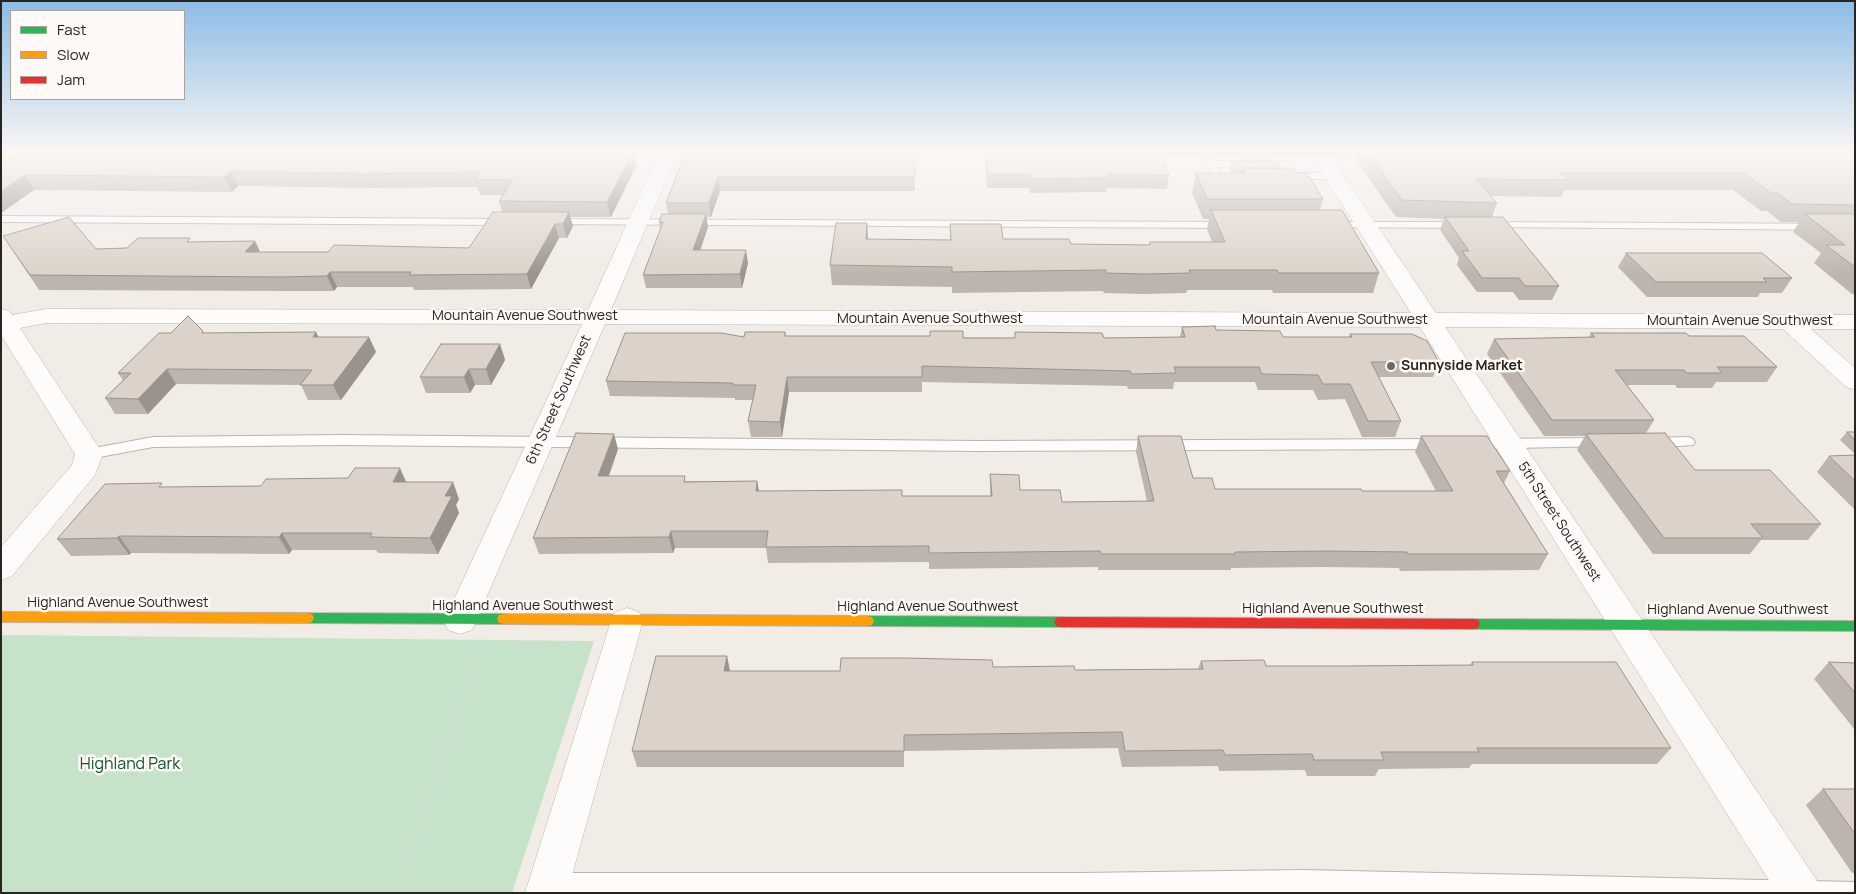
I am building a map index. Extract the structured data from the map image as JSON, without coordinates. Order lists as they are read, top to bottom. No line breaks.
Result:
{"streets":{"street":["Mountain Avenue Southwest","6th Street Southwest","5th Street Southwest","Highland Avenue Southwest"]},"crossings":[["Mountain Avenue Southwest","6th Street Southwest"],["Mountain Avenue Southwest","5th Street Southwest"],["6th Street Southwest","Highland Avenue Southwest"],["5th Street Southwest","Highland Avenue Southwest"]],"parks":["Highland Park"],"places":["Sunnyside Market"],"legend":["Fast","Slow","Jam"]}
